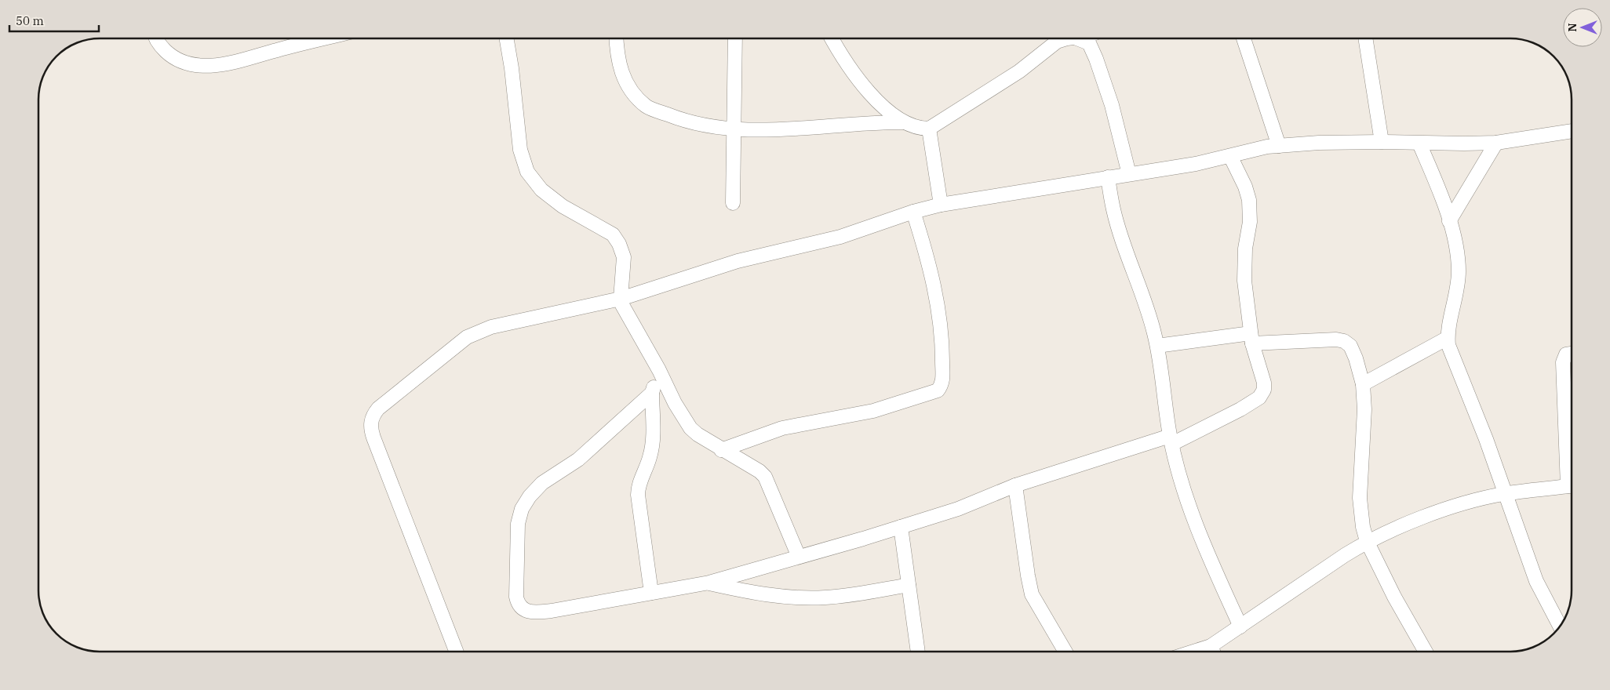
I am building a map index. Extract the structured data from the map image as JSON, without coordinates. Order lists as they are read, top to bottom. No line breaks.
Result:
{"scale_bar":"50 m","north":"left"}
